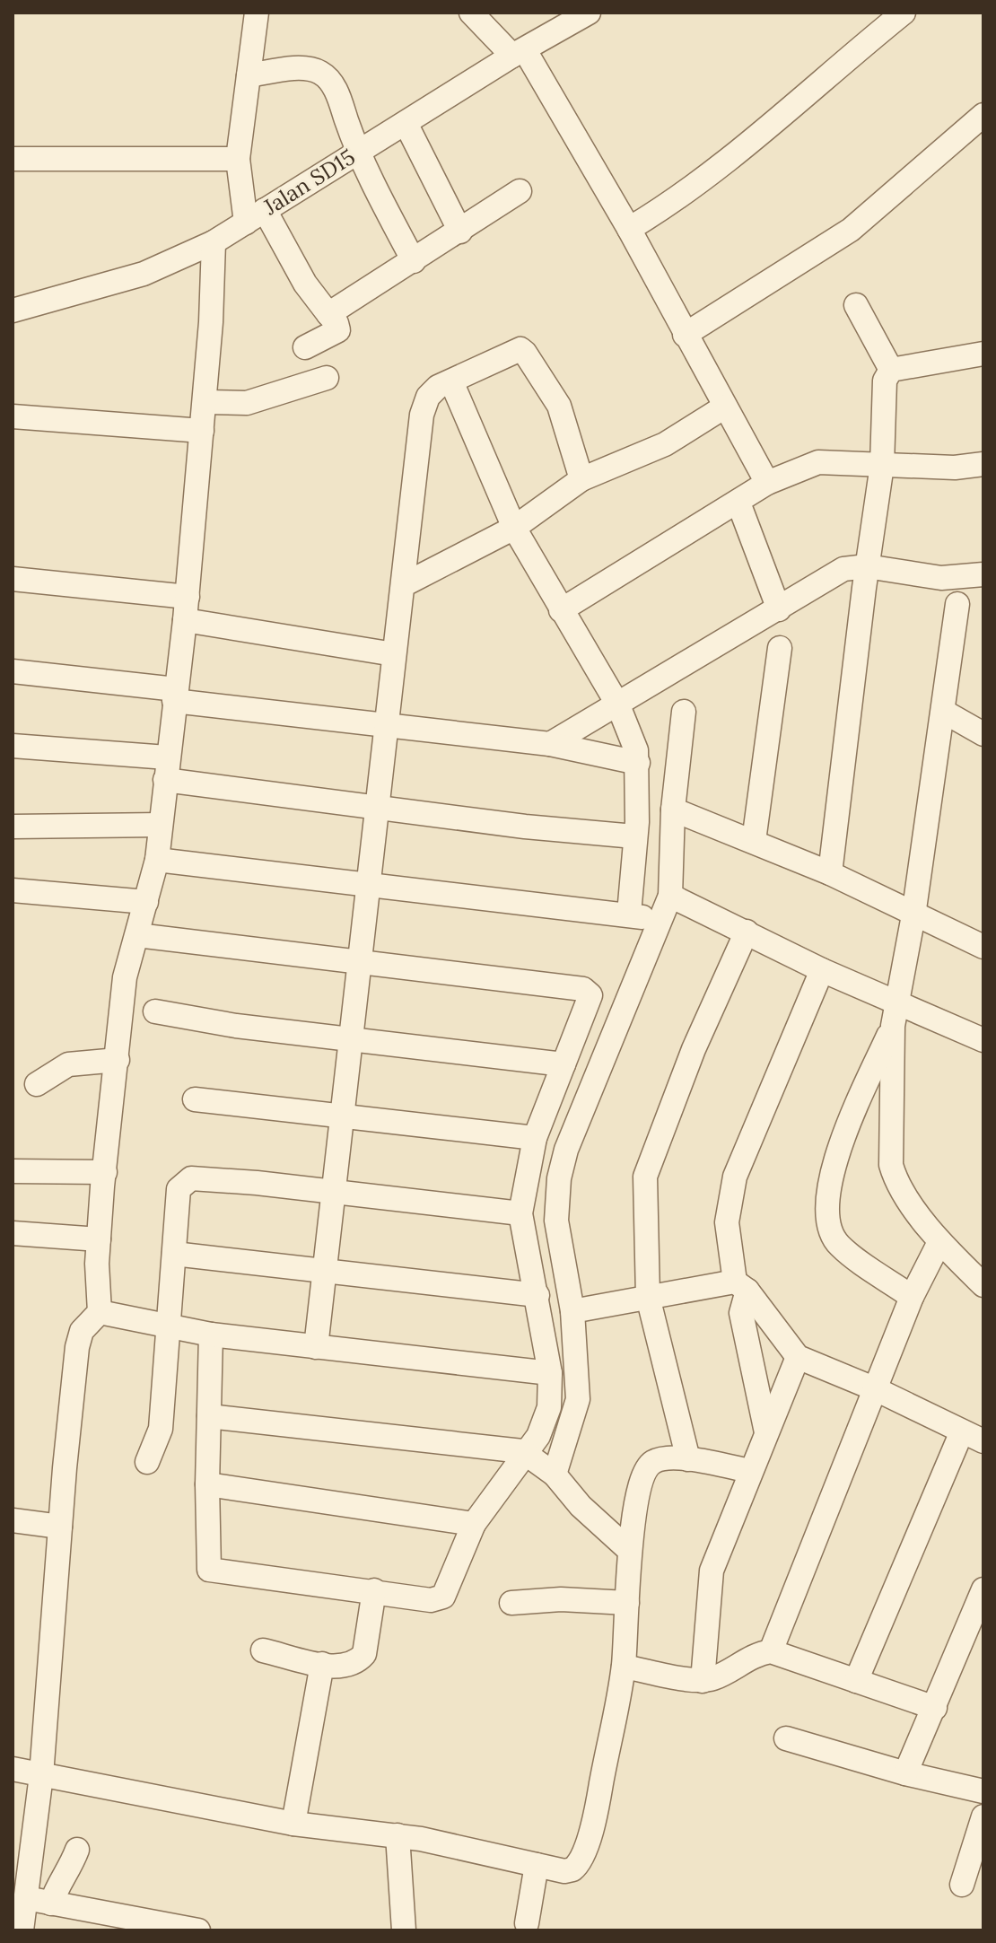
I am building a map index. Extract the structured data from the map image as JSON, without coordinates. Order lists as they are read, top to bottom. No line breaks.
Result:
{"streets":{"street":["Jalan SD15"]}}
